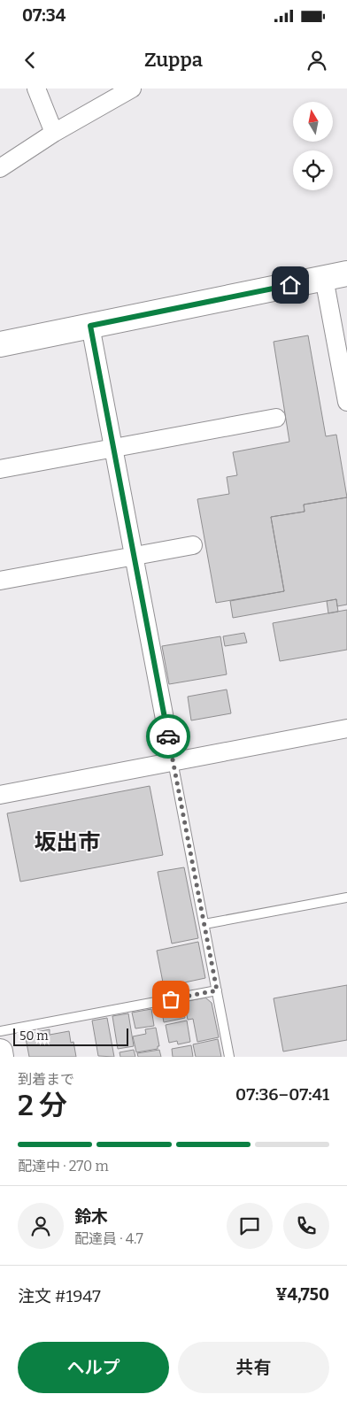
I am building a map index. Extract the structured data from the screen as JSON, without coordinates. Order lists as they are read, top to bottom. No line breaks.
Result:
{"districts":["坂出市"],"scale_bar":"50 m","north":"top","page":{"status":"07:34","header":"Zuppa","scale":"50 m","heading":["2 分","到着まで","07:36–07:41"],"panel":["鈴木","配達員 · 4.7","注文 #1947","¥4,750"],"bar":"配達中 · 270 m","buttons":["ヘルプ","共有"]}}
